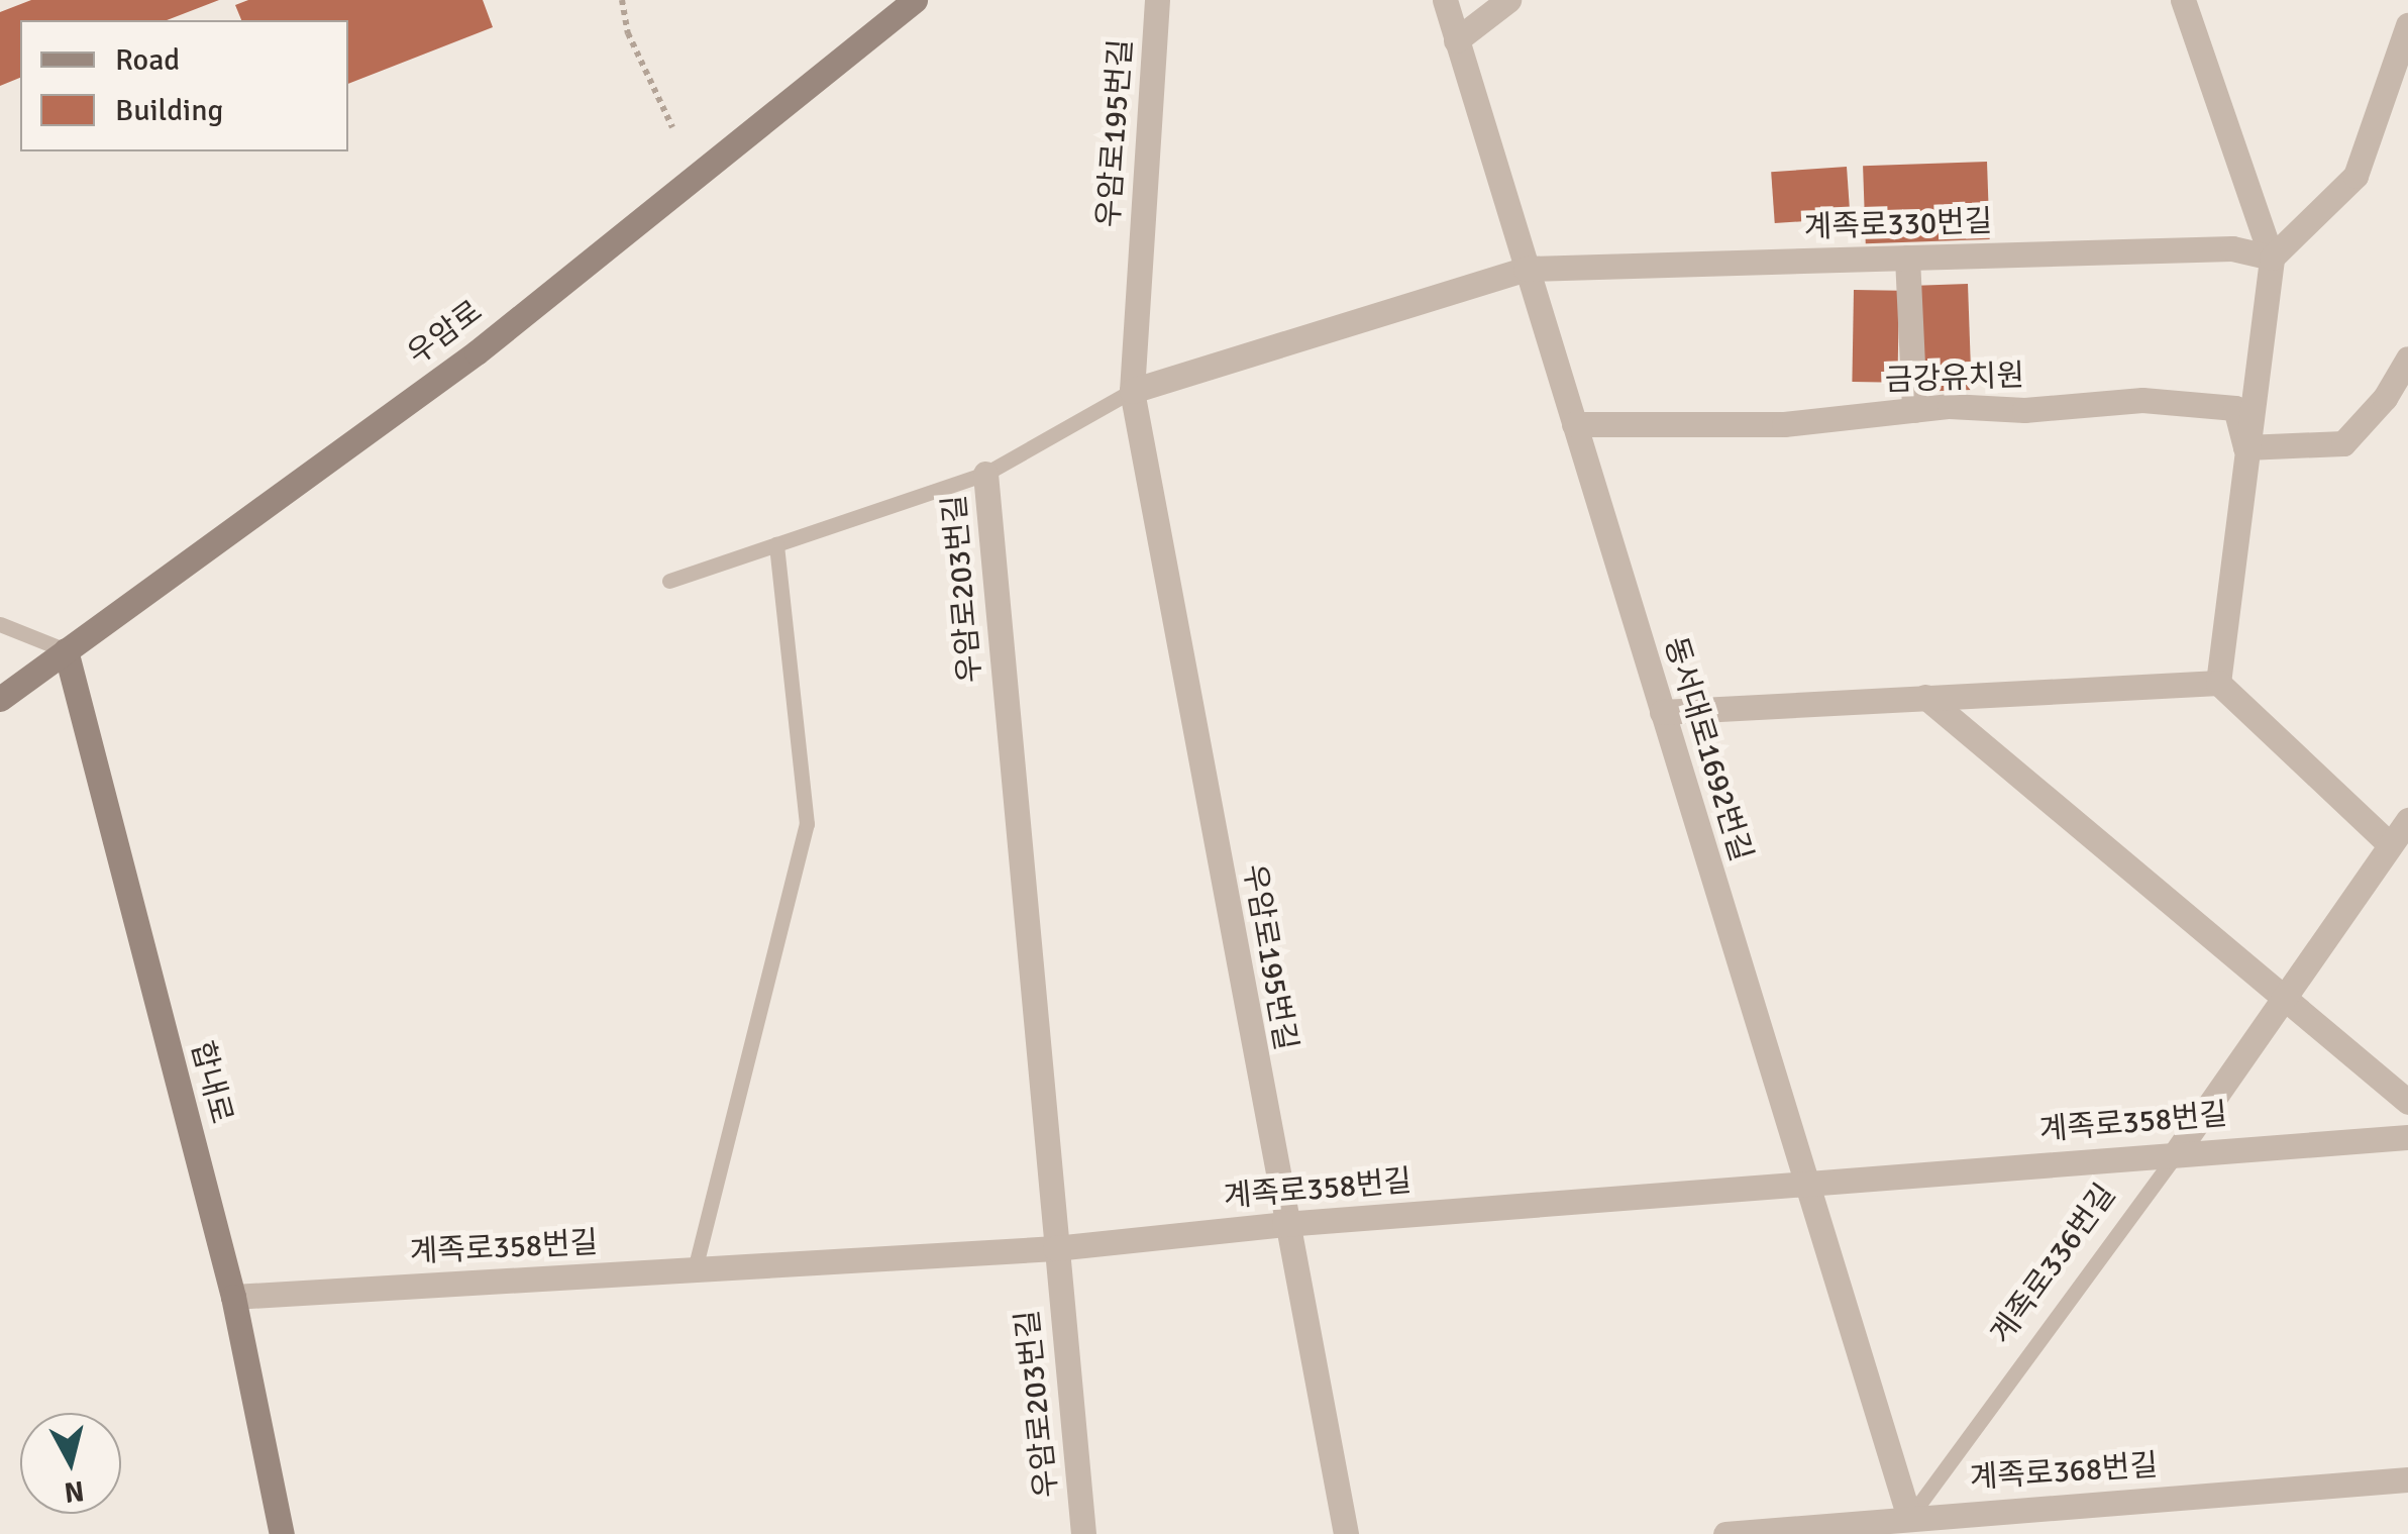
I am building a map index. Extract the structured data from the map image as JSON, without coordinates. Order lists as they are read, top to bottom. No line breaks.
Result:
{"streets":{"main road":["우암로","합내로"],"street":["우암로195번길","계족로330번길","금강유치원","우암로203번길","동서대로1692번길","계족로358번길","계족로336번길","계족로368번길"]},"crossings":[["우암로195번길","계족로358번길"],["계족로330번길","동서대로1692번길"],["우암로","합내로"],["금강유치원","동서대로1692번길"],["우암로203번길","계족로358번길"],["동서대로1692번길","계족로358번길"],["동서대로1692번길","계족로336번길"],["동서대로1692번길","계족로368번길"],["합내로","계족로358번길"],["계족로358번길","계족로336번길"],["계족로336번길","계족로368번길"]],"legend":["Road","Building"],"north":"bottom"}
